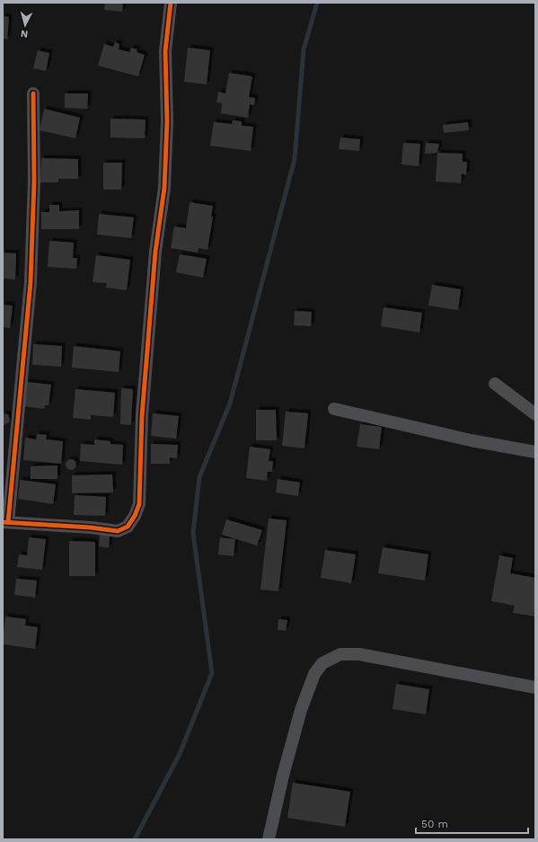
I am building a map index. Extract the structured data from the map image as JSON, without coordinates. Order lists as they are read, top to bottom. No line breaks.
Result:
{"scale_bar":"50 m","north":"bottom"}
